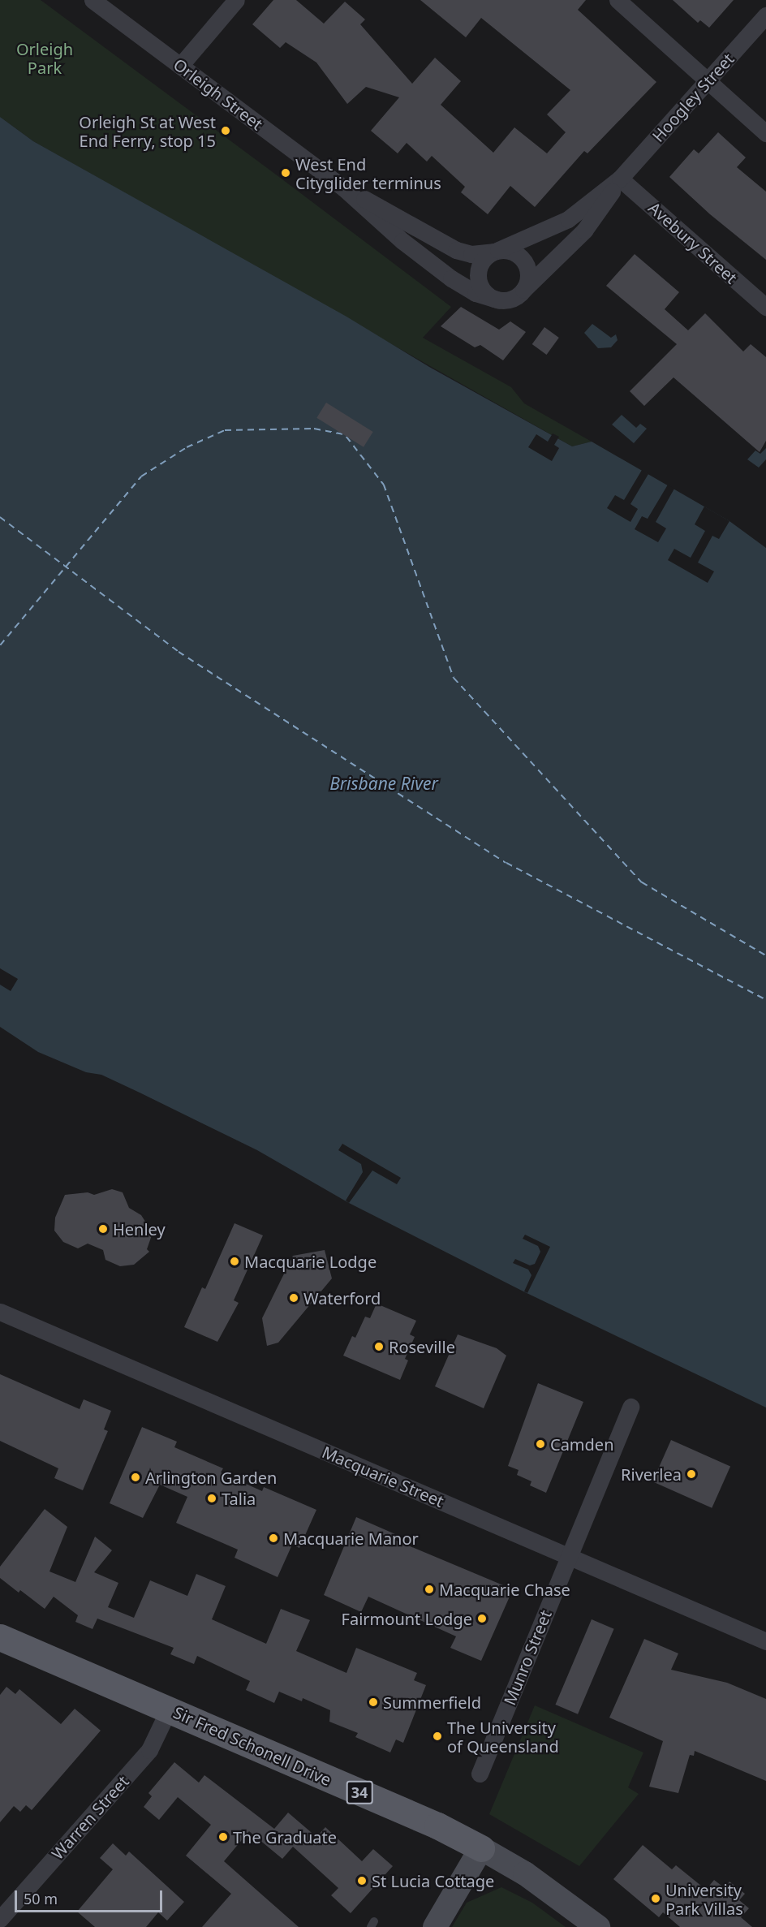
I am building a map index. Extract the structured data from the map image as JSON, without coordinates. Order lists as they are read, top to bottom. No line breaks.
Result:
{"streets":{"main road":["Sir Fred Schonell Drive","34"],"street":["Orleigh Street","Hoogley Street","Avebury Street","Macquarie Street","Munro Street","Warren Street"]},"crossings":[["Orleigh Street","Hoogley Street"],["Hoogley Street","Avebury Street"],["Macquarie Street","Munro Street"],["Sir Fred Schonell Drive","Warren Street"]],"water":["Brisbane River"],"parks":["Orleigh Park"],"places":["Orleigh St at West End Ferry, stop 15","West End Cityglider terminus","Henley","Macquarie Lodge","Waterford","Roseville","Camden","Riverlea","Arlington Garden","Talia","Macquarie Manor","Macquarie Chase","Fairmount Lodge","Summerfield","The University of Queensland","The Graduate","St Lucia Cottage","University Park Villas"],"scale_bar":"50 m"}
